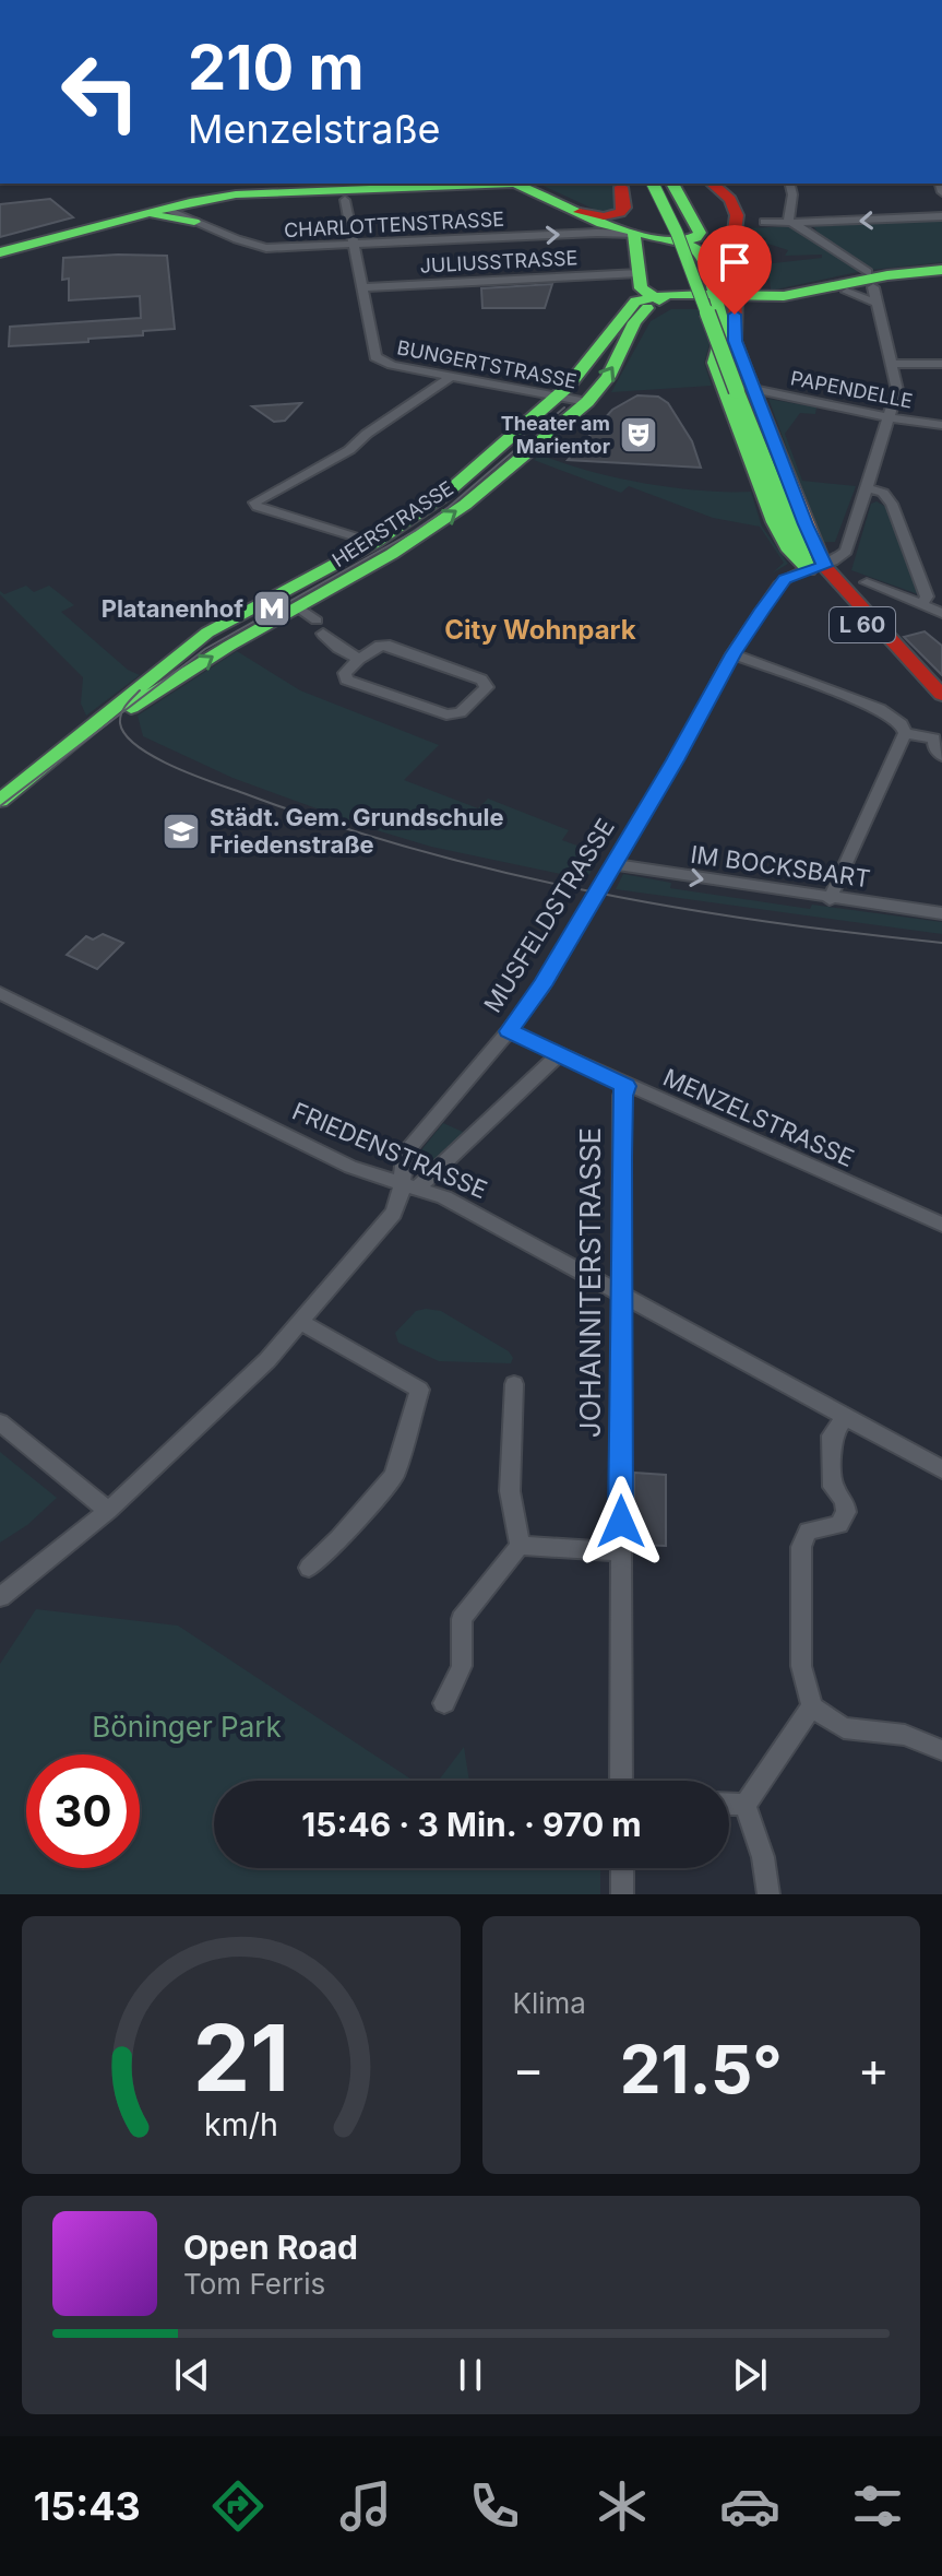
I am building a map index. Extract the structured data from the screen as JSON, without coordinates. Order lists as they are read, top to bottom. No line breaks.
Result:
{"streets":{"main road":["HEERSTRASSE","L 60"],"street":["CHARLOTTENSTRASSE","JULIUSSTRASSE","BUNGERTSTRASSE","PAPENDELLE","IM BOCKSBART","MUSFELDSTRASSE","MENZELSTRASSE","FRIEDENSTRASSE","JOHANNITERSTRASSE"]},"crossings":[["JULIUSSTRASSE","BUNGERTSTRASSE"],["BUNGERTSTRASSE","HEERSTRASSE"],["PAPENDELLE","L 60"],["PAPENDELLE","MUSFELDSTRASSE"],["L 60","MUSFELDSTRASSE"],["IM BOCKSBART","MUSFELDSTRASSE"],["MUSFELDSTRASSE","MENZELSTRASSE"],["MUSFELDSTRASSE","FRIEDENSTRASSE"],["MENZELSTRASSE","JOHANNITERSTRASSE"],["FRIEDENSTRASSE","JOHANNITERSTRASSE"]],"one_way":["CHARLOTTENSTRASSE","IM BOCKSBART"],"districts":["City Wohnpark"],"parks":["Böninger Park"],"places":{"theatre":["Theater am Marientor"],"metro station":["Platanenhof"],"school or university":["Städt. Gem. Grundschule Friedenstraße"]},"page":{"turn":["210 m","Menzelstraße"],"limit":"30","trip":"15:46 · 3 Min. · 970 m","tile":"Klima","heat":["−","21.5°","+"],"song":["Open Road","Tom Ferris"],"tabs":"15:43","gauge":["21","km/h"]}}
